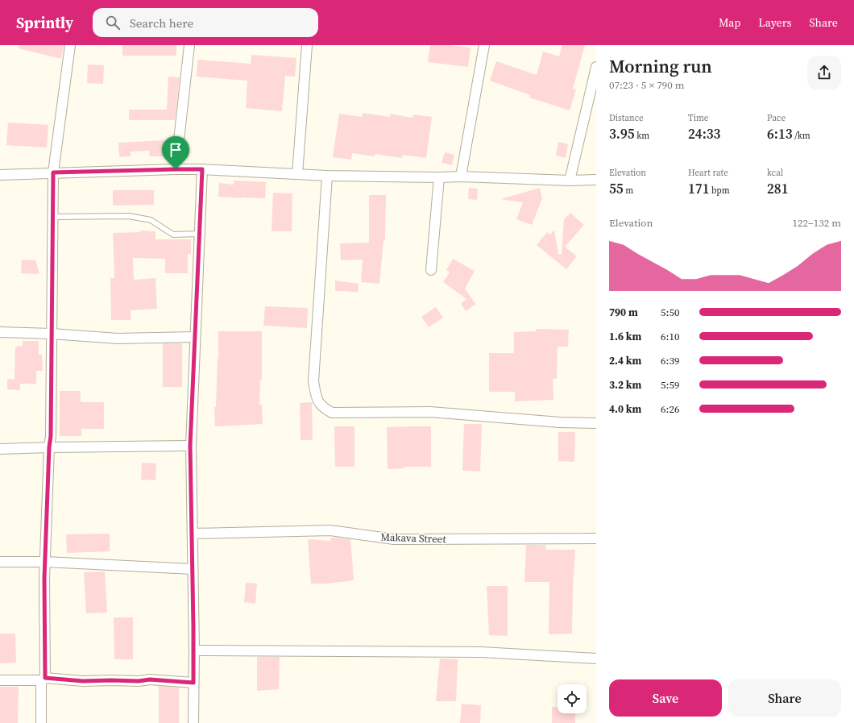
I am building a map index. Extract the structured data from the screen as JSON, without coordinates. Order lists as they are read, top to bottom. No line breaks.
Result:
{"streets":{"street":["Makava Street"]},"page":{"header":"Sprintly","search":"Search here","nav":["Map","Layers","Share"],"heading":["Morning run","07:23 · 5 × 790 m"],"stats":[["Distance","3.95 km"],["Time","24:33"],["Pace","6:13 /km"],["Elevation","55 m"],["Heart rate","171 bpm"],["kcal","281"]],"chart":["Elevation","122–132 m"],"list":[{"name":"790 m","note":"5:50"},{"name":"1.6 km","note":"6:10"},{"name":"2.4 km","note":"6:39"},{"name":"3.2 km","note":"5:59"},{"name":"4.0 km","note":"6:26"}],"buttons":["Save","Share"]}}
